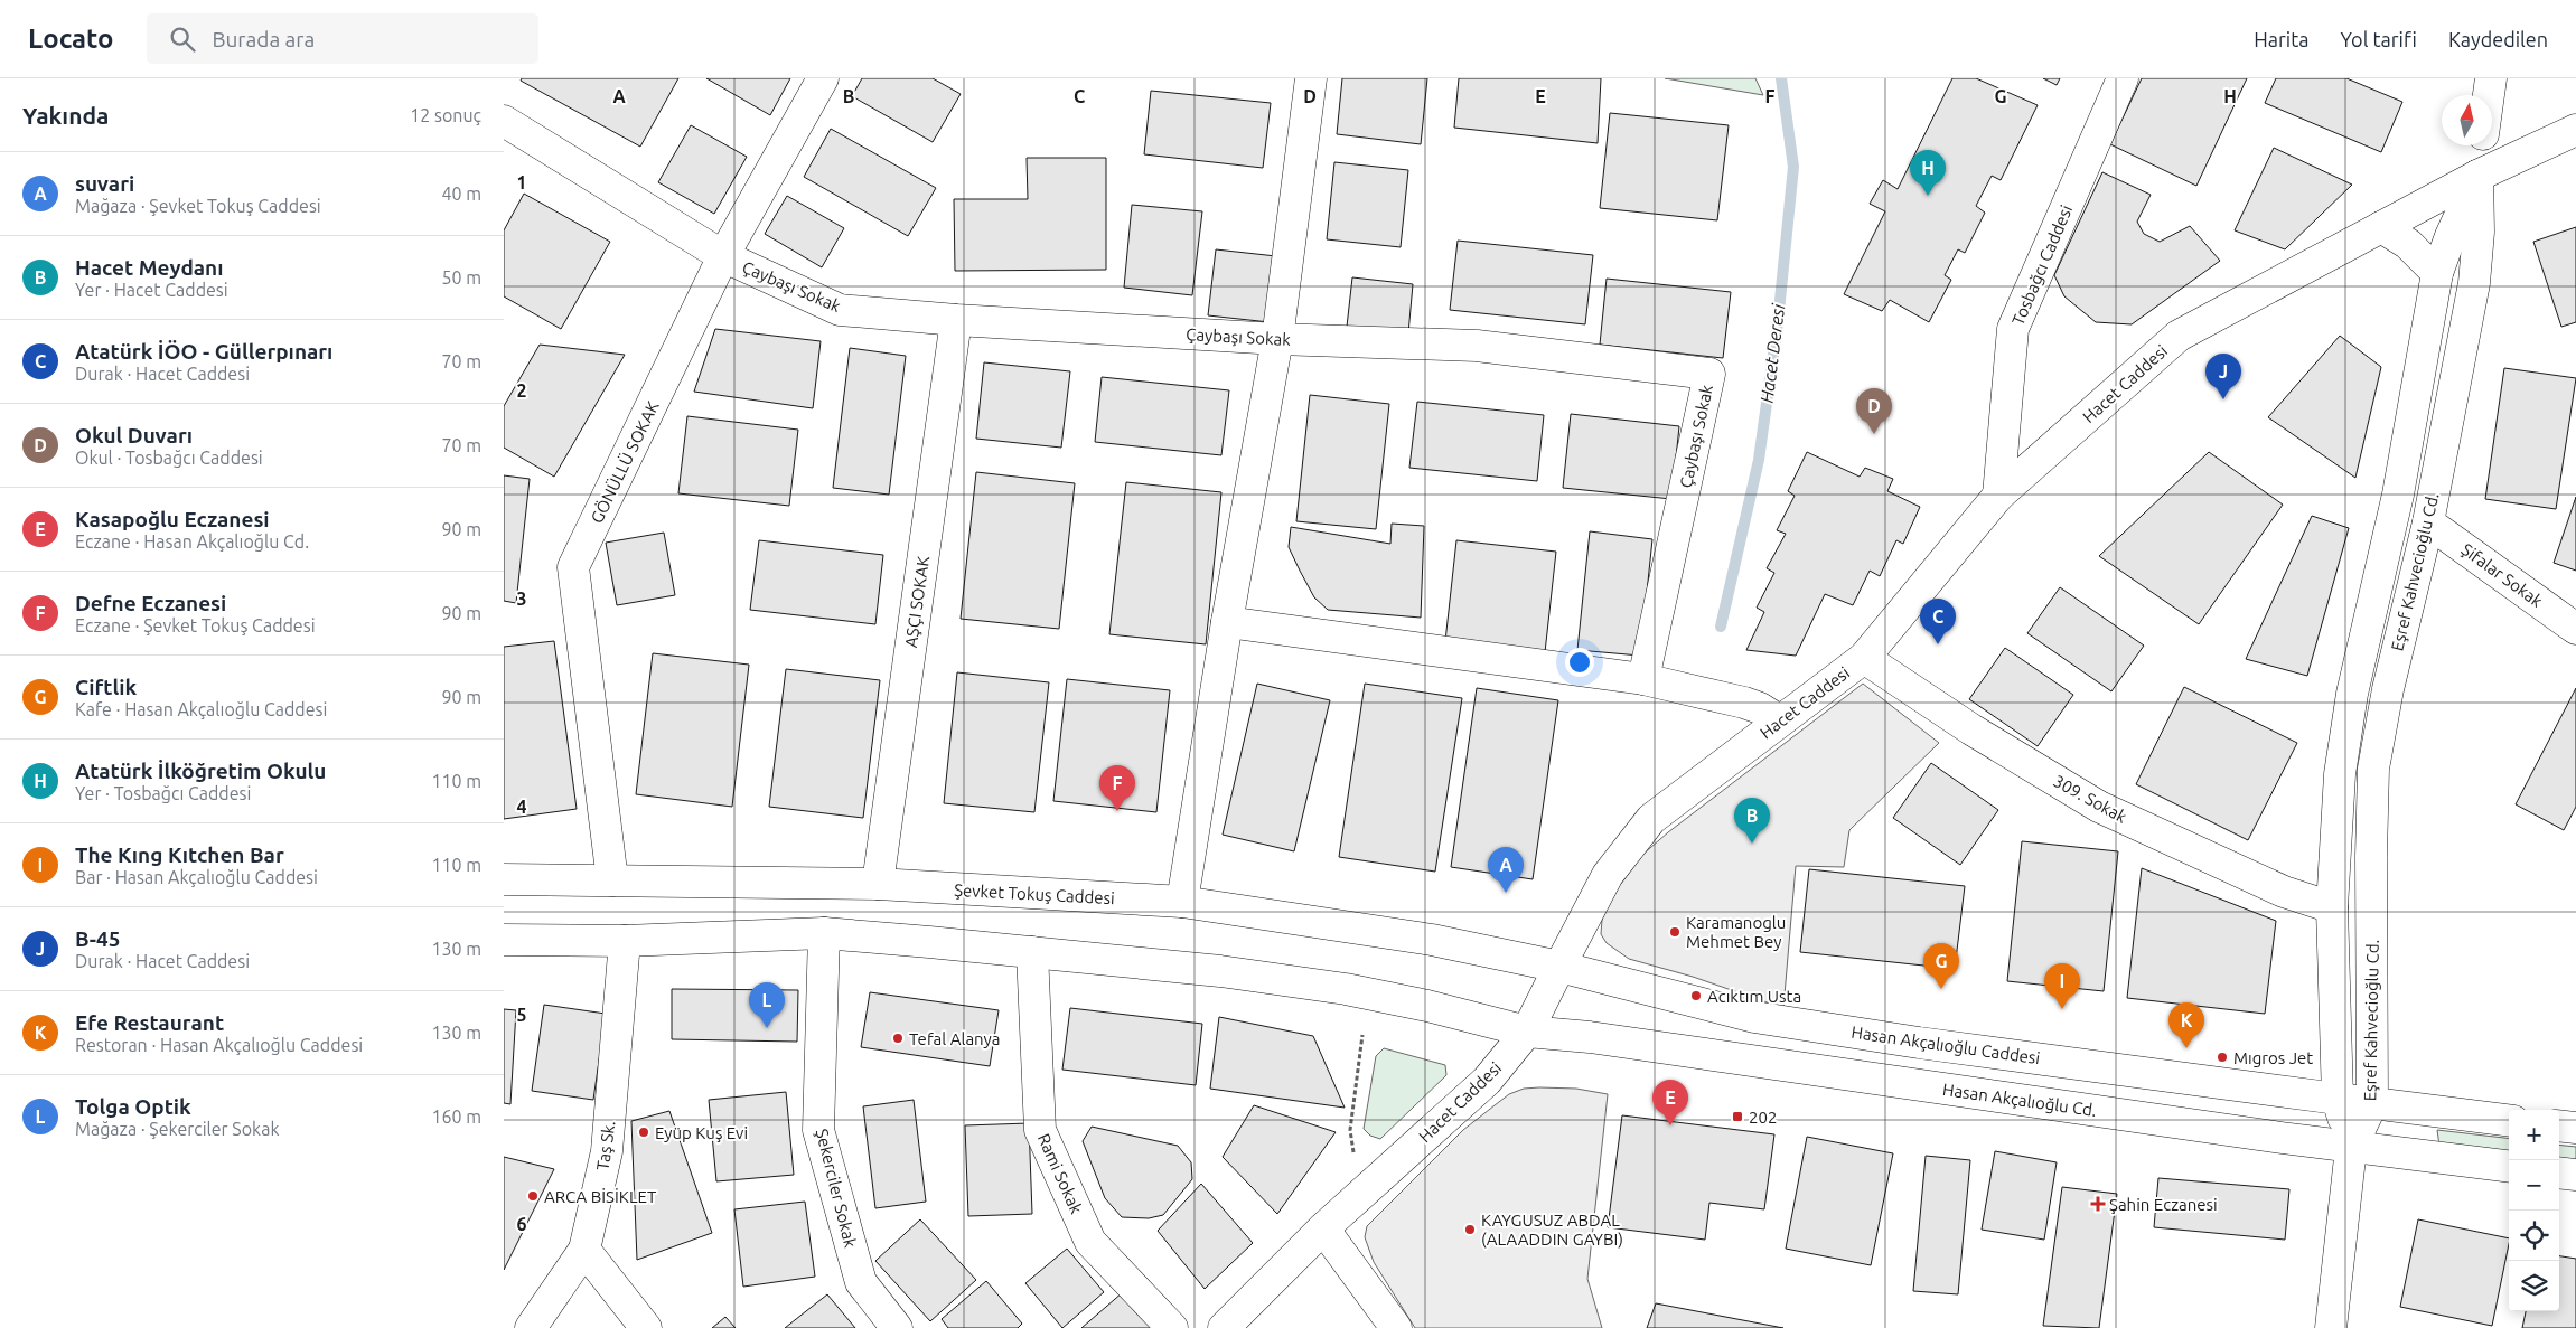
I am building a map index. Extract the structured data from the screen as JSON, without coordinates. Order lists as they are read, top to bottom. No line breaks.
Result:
{"streets":{"street":["Tosbağcı Caddesi","Çaybaşı Sokak","Hacet Caddesi","GÖNÜLLÜ SOKAK","Eşref Kahvecioğlu Cd.","Şifalar Sokak","AŞÇI SOKAK","309. Sokak","Şevket Tokuş Caddesi","Hasan Akçalıoğlu Caddesi","Hasan Akçalıoğlu Cd.","Taş Sk.","Rami Sokak","Şekerciler Sokak"]},"crossings":[["Tosbağcı Caddesi","Hacet Caddesi"],["Çaybaşı Sokak","GÖNÜLLÜ SOKAK"],["Çaybaşı Sokak","AŞÇI SOKAK"],["Hacet Caddesi","Eşref Kahvecioğlu Cd."],["Hacet Caddesi","309. Sokak"],["Hacet Caddesi","Şevket Tokuş Caddesi"],["Hacet Caddesi","Hasan Akçalıoğlu Caddesi"],["Hacet Caddesi","Hasan Akçalıoğlu Cd."],["GÖNÜLLÜ SOKAK","Şevket Tokuş Caddesi"],["Eşref Kahvecioğlu Cd.","Şifalar Sokak"],["Eşref Kahvecioğlu Cd.","309. Sokak"],["Eşref Kahvecioğlu Cd.","Hasan Akçalıoğlu Caddesi"],["Eşref Kahvecioğlu Cd.","Hasan Akçalıoğlu Cd."],["AŞÇI SOKAK","Şevket Tokuş Caddesi"],["Şevket Tokuş Caddesi","Hasan Akçalıoğlu Caddesi"]],"water":["Hacet Deresi"],"places":{"other":["Karamanoglu Mehmet Bey","Acıktım Usta","Tefal Alanya","Mıgros Jet","Eyüp Kuş Evi","ARCA BİSİKLET","KAYGUSUZ ABDAL (ALAADDIN GAYBI)"],"transit":["202"],"health":["Şahin Eczanesi"]},"north":"top","page":{"header":"Locato","search":"Burada ara","nav":["Harita","Yol tarifi","Kaydedilen"],"heading":["Yakında","12 sonuç"],"pins":["H","J","D","C","F","B","A","G","I","L","K","E"],"list":[{"mark":"A","name":"suvari","note":"Mağaza · Şevket Tokuş Caddesi","value":"40 m"},{"mark":"B","name":"Hacet Meydanı","note":"Yer · Hacet Caddesi","value":"50 m"},{"mark":"C","name":"Atatürk İÖO - Güllerpınarı","note":"Durak · Hacet Caddesi","value":"70 m"},{"mark":"D","name":"Okul Duvarı","note":"Okul · Tosbağcı Caddesi","value":"70 m"},{"mark":"E","name":"Kasapoğlu Eczanesi","note":"Eczane · Hasan Akçalıoğlu Cd.","value":"90 m"},{"mark":"F","name":"Defne Eczanesi","note":"Eczane · Şevket Tokuş Caddesi","value":"90 m"},{"mark":"G","name":"Ciftlik","note":"Kafe · Hasan Akçalıoğlu Caddesi","value":"90 m"},{"mark":"H","name":"Atatürk İlköğretim Okulu","note":"Yer · Tosbağcı Caddesi","value":"110 m"},{"mark":"I","name":"The Kıng Kıtchen Bar","note":"Bar · Hasan Akçalıoğlu Caddesi","value":"110 m"},{"mark":"J","name":"B-45","note":"Durak · Hacet Caddesi","value":"130 m"},{"mark":"K","name":"Efe Restaurant","note":"Restoran · Hasan Akçalıoğlu Caddesi","value":"130 m"},{"mark":"L","name":"Tolga Optik","note":"Mağaza · Şekerciler Sokak","value":"160 m"}],"map_buttons":["+","−"]},"grid":{"columns":["A","B","C","D","E","F","G","H"],"rows":["1","2","3","4","5","6"]}}
